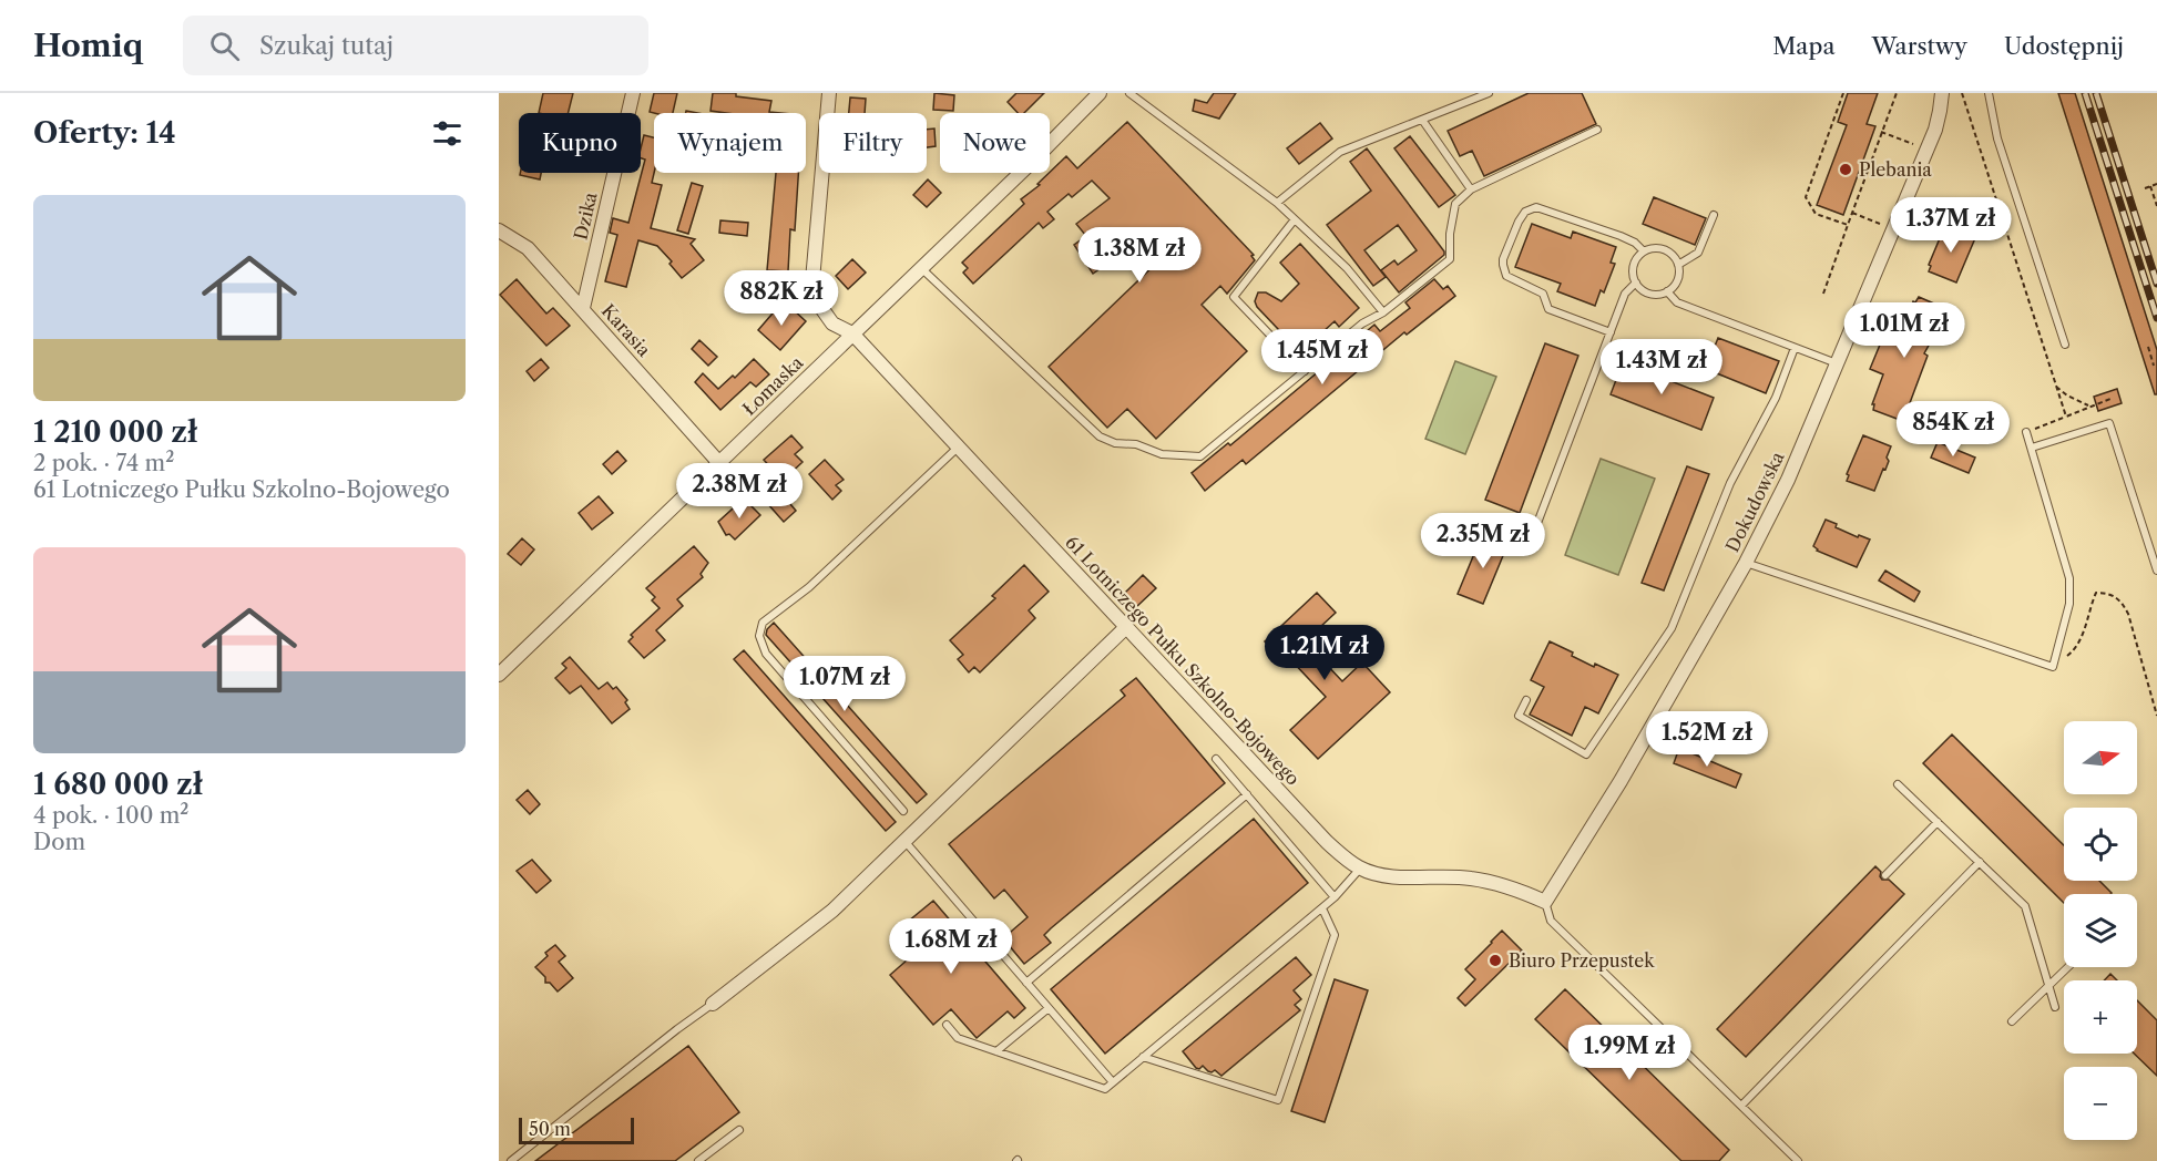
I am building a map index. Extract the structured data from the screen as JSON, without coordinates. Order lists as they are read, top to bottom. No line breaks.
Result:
{"streets":{"street":["Dzika","Karasia","Łomaska","Dokudowska","61 Lotniczego Pułku Szkolno-Bojowego"]},"crossings":[["Dzika","Karasia"],["Karasia","Łomaska"],["Łomaska","61 Lotniczego Pułku Szkolno-Bojowego"],["Dokudowska","61 Lotniczego Pułku Szkolno-Bojowego"]],"places":["Plebania","Biuro Przepustek"],"scale_bar":"50 m","north":"right","page":{"header":"Homiq","search":"Szukaj tutaj","nav":["Mapa","Warstwy","Udostępnij"],"heading":"Oferty: 14","chip":["Kupno","Wynajem","Filtry","Nowe"],"list":[{"name":"1 210 000 zł","note":"2 pok. · 74 m² · 61 Lotniczego Pułku Szkolno-Bojowego"},{"name":"1 680 000 zł","note":"4 pok. · 100 m² · Dom"}],"price":["1.37M zł","1.38M zł","882K zł","1.01M zł","1.45M zł","1.43M zł","854K zł","2.38M zł","2.35M zł","1.21M zł","1.07M zł","1.52M zł","1.68M zł","1.99M zł"],"map_buttons":["+","−"],"scale":"50 m"}}
